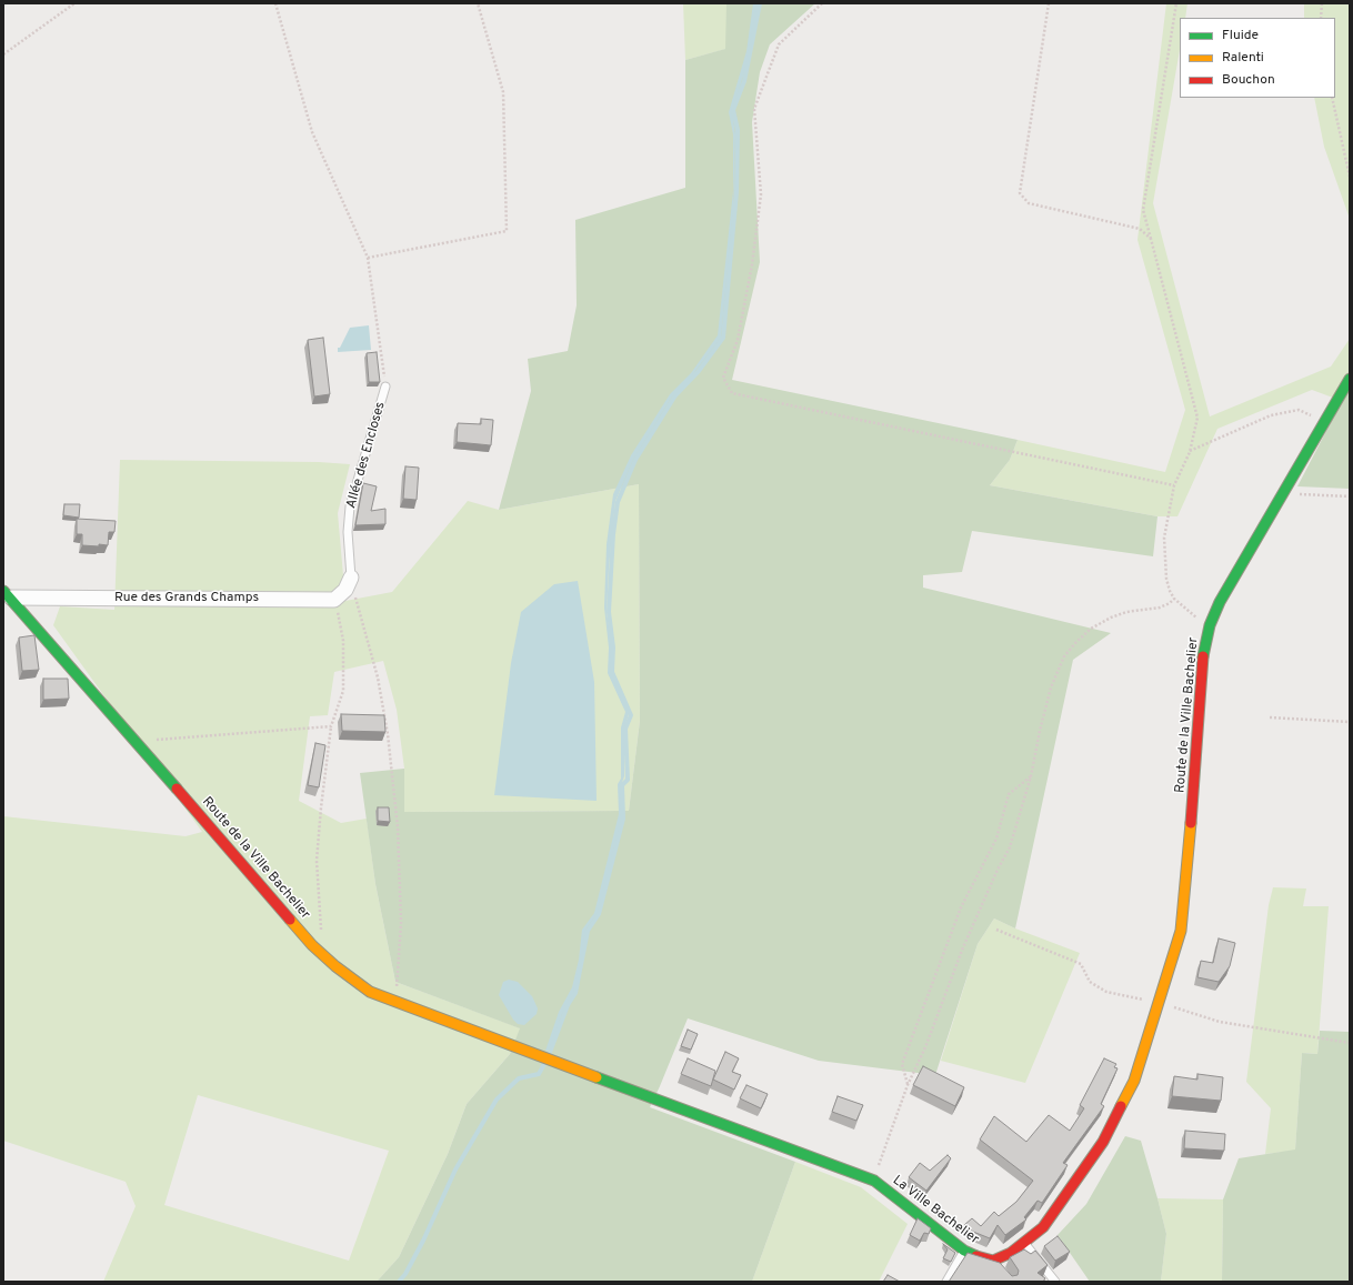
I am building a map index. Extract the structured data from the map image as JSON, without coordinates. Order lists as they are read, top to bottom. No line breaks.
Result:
{"streets":{"street":["Rue des Grands Champs","Route de la Ville Bachelier","La Ville Bachelier"],"lane":["Allée des Encloses"]},"crossings":[["Rue des Grands Champs","Route de la Ville Bachelier"],["Route de la Ville Bachelier","La Ville Bachelier"]],"legend":["Fluide","Ralenti","Bouchon"]}
